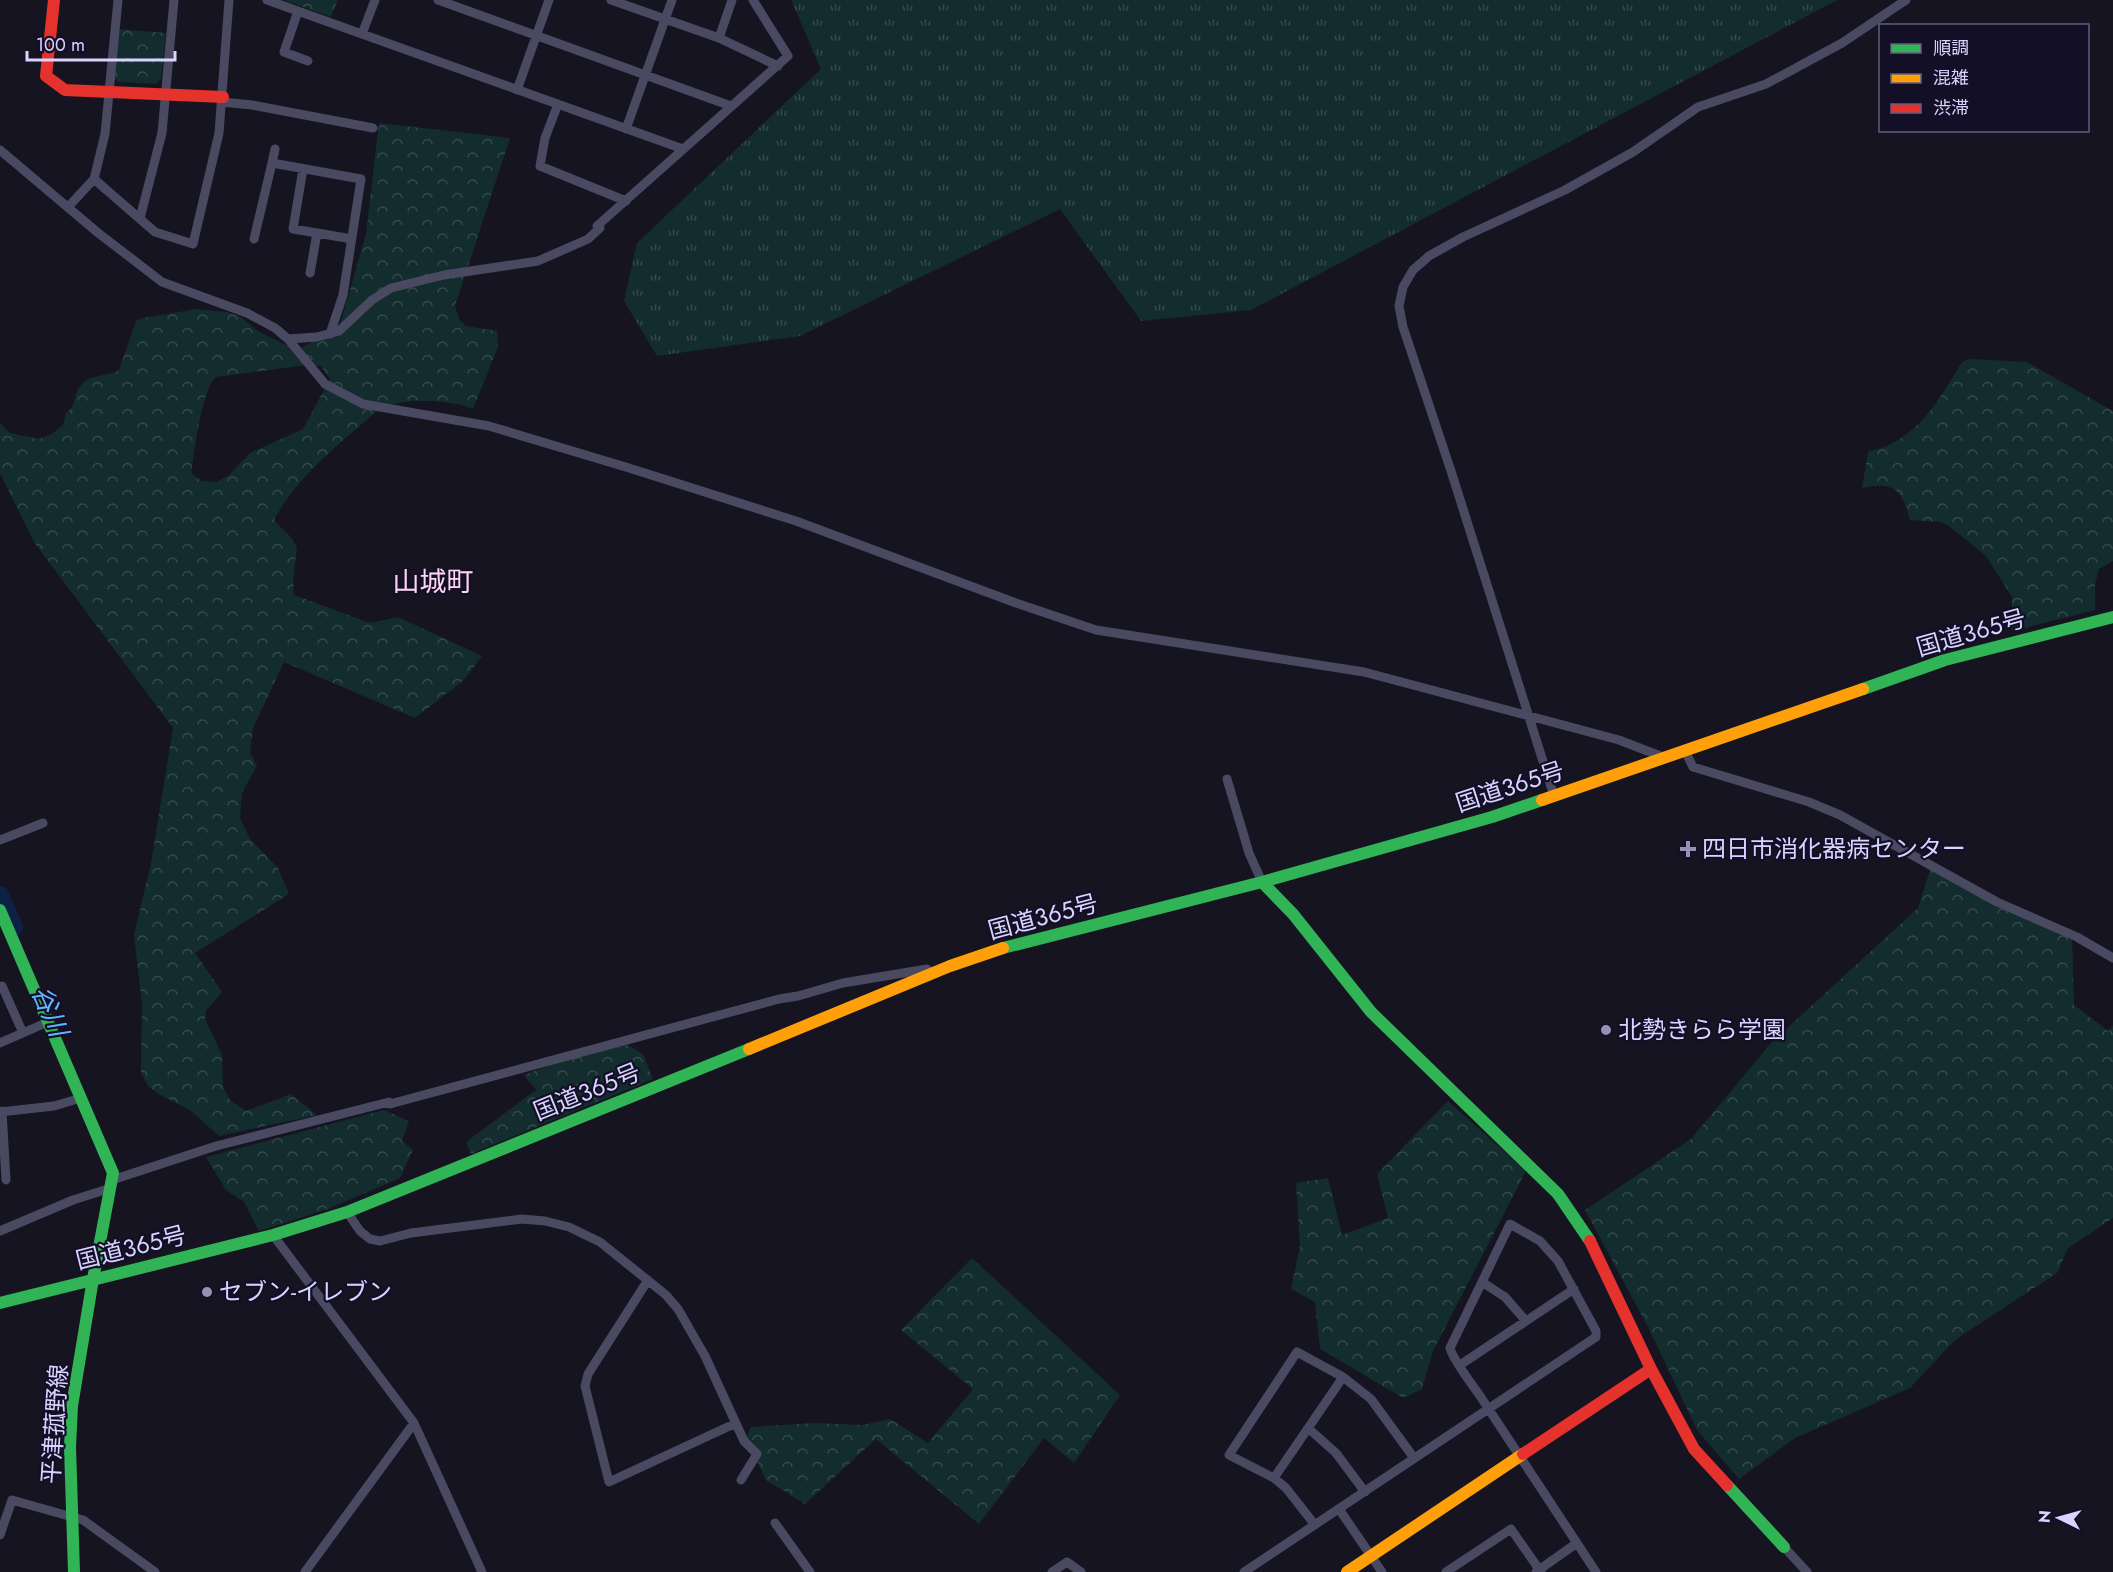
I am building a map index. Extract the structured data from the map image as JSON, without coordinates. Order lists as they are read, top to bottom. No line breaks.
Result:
{"streets":{"main road":["国道365号","平津菰野線"]},"crossings":[["国道365号","平津菰野線"]],"districts":["山城町"],"water":["谷川"],"places":{"health":["四日市消化器病センター"],"other":["北勢きらら学園","セブン-イレブン"]},"legend":["順調","混雑","渋滞"],"scale_bar":"100 m","north":"left"}
